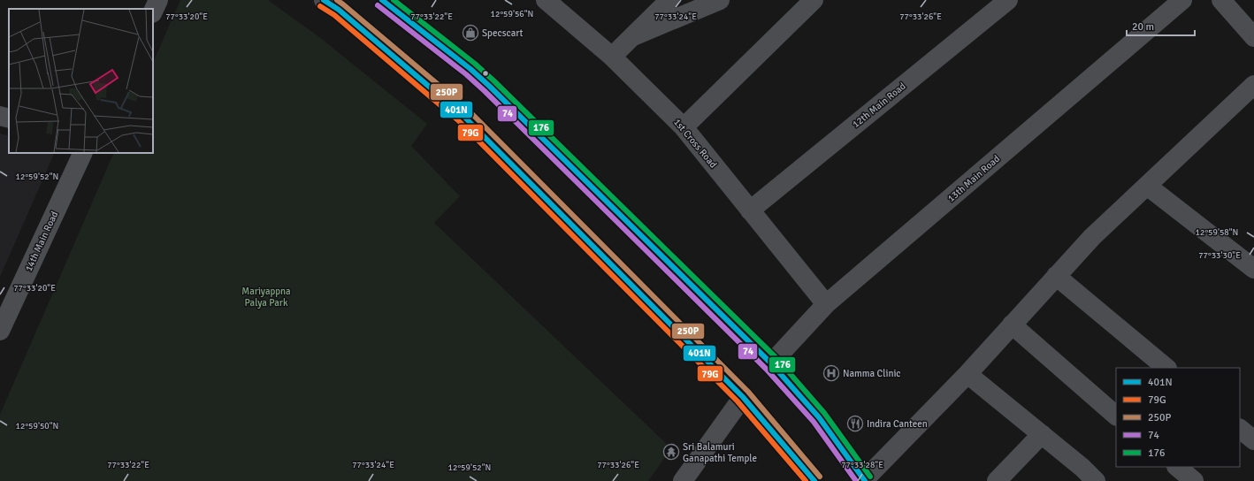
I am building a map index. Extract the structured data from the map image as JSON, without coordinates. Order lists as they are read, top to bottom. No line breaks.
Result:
{"streets":{"street":["12th Main Road","1st Cross Road","13th Main Road","14th Main Road"]},"crossings":[["12th Main Road","1st Cross Road"],["1st Cross Road","13th Main Road"]],"parks":["Mariyappna Palya Park"],"places":{"shop":["Specscart"],"hospital":["Namma Clinic"],"restaurant":["Indira Canteen"],"temple":["Sri Balamuri Ganapathi Temple"]},"lines":["transit line 401N","transit line 250P","transit line 176","transit line 74","transit line 79G"],"legend":["401N","79G","250P","74","176"],"scale_bar":"20 m","coordinates":["12°59'56\"N","77°33'20\"E","77°33'22\"E","77°33'24\"E","77°33'26\"E","12°59'52\"N","12°59'58\"N","77°33'30\"E","12°59'50\"N","77°33'28\"E"]}
